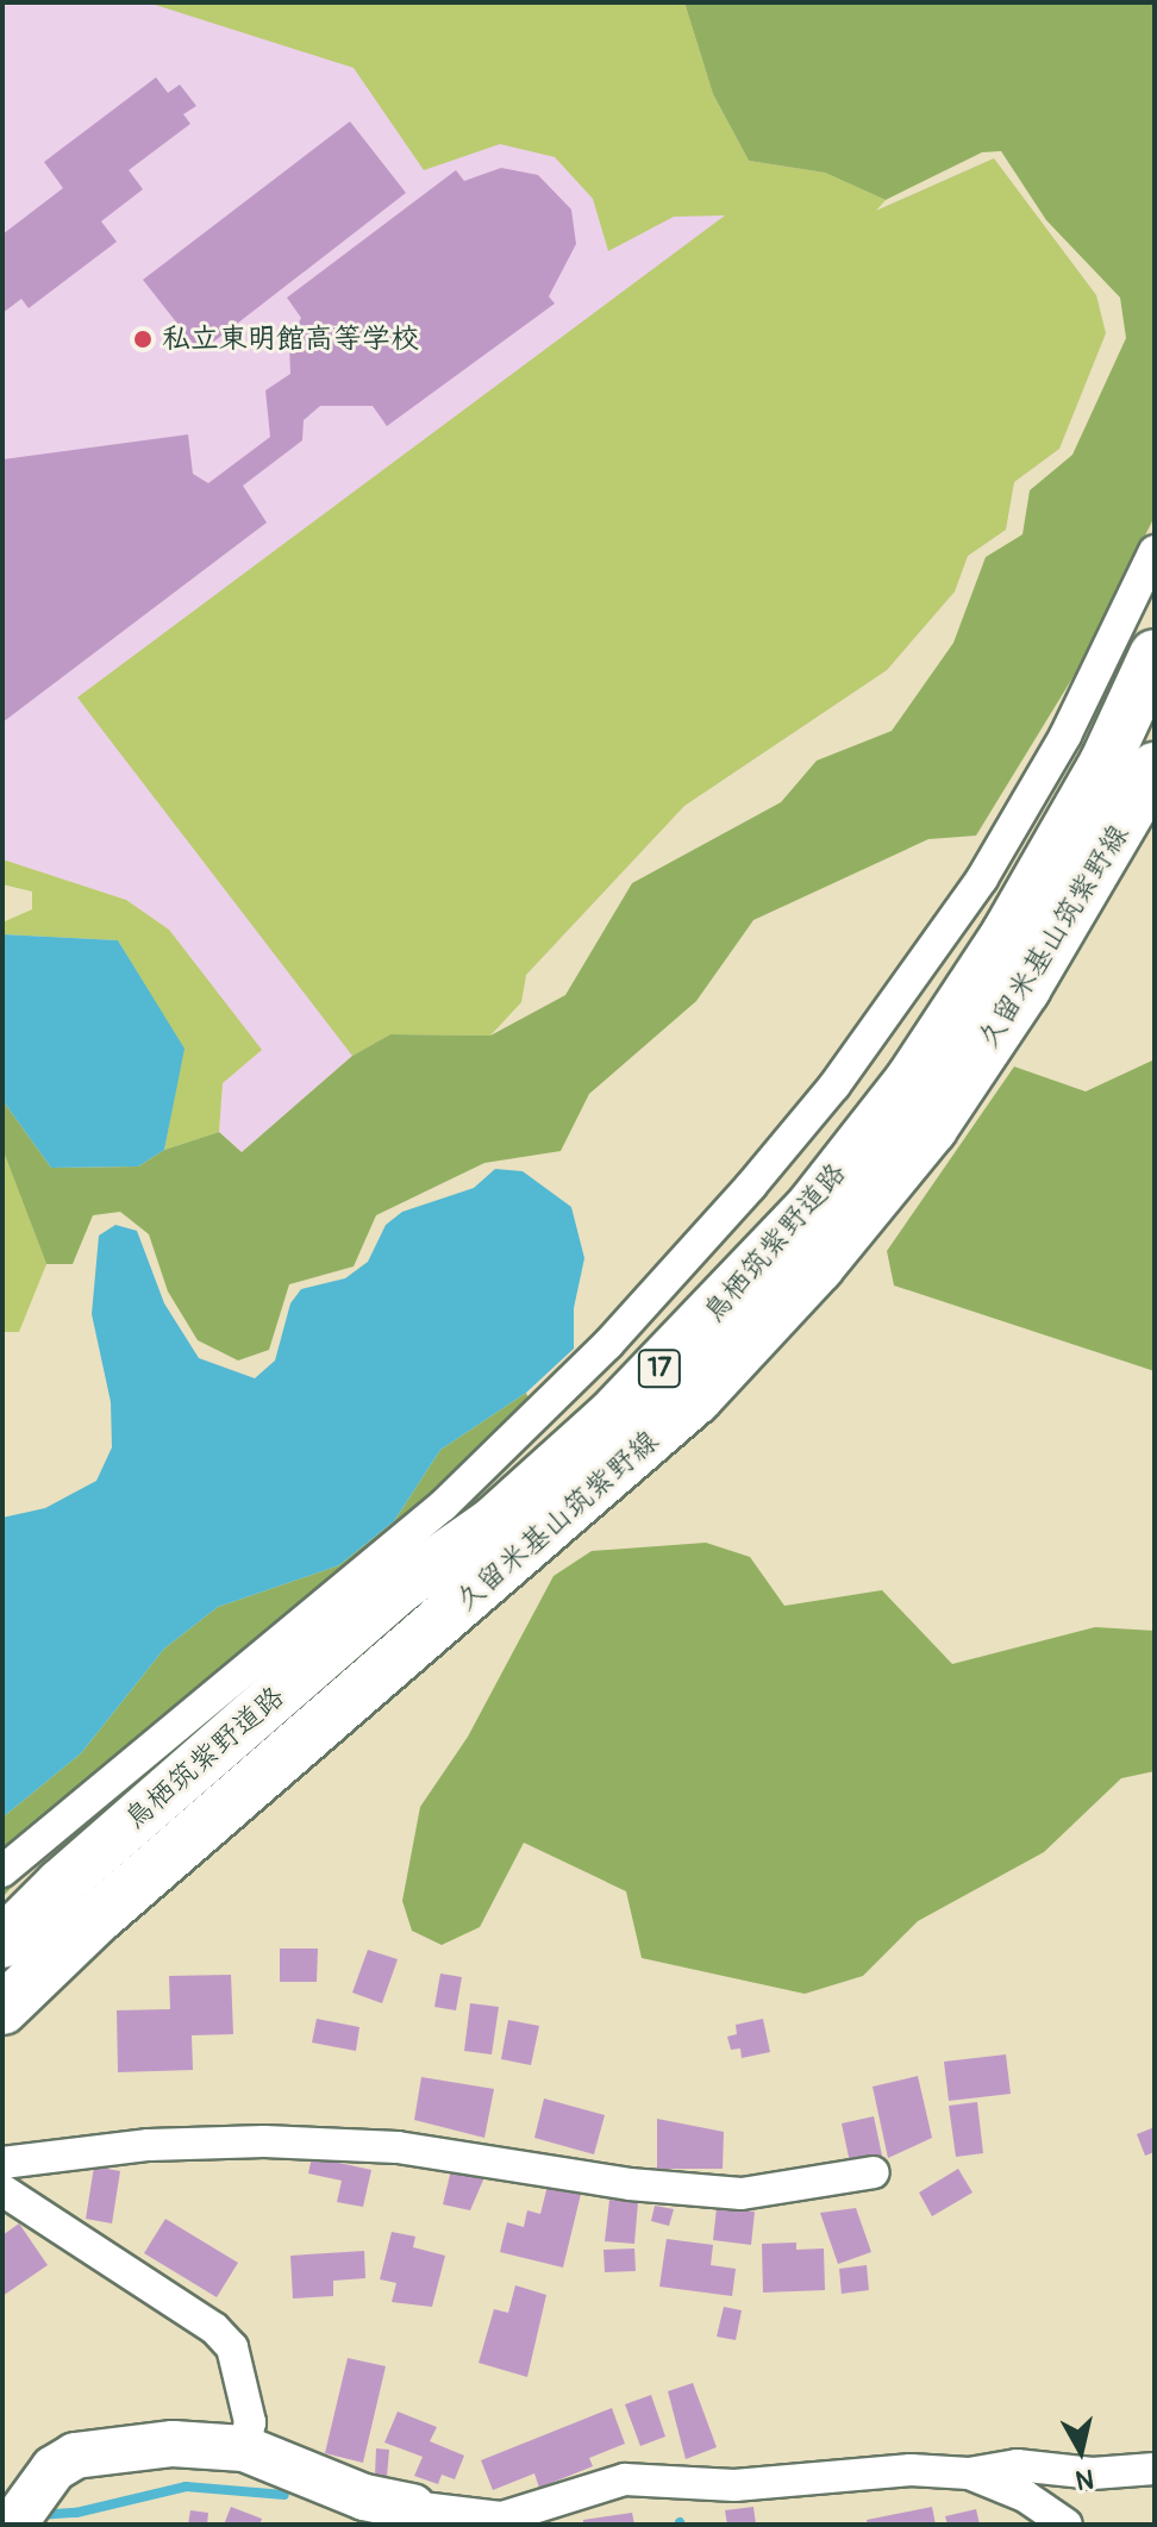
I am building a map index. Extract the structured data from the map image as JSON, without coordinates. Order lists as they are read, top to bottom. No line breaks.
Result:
{"streets":{"main road":["久留米基山筑紫野線","鳥栖筑紫野道路","17"]},"places":["私立東明館高等学校"],"north":"bottom"}
